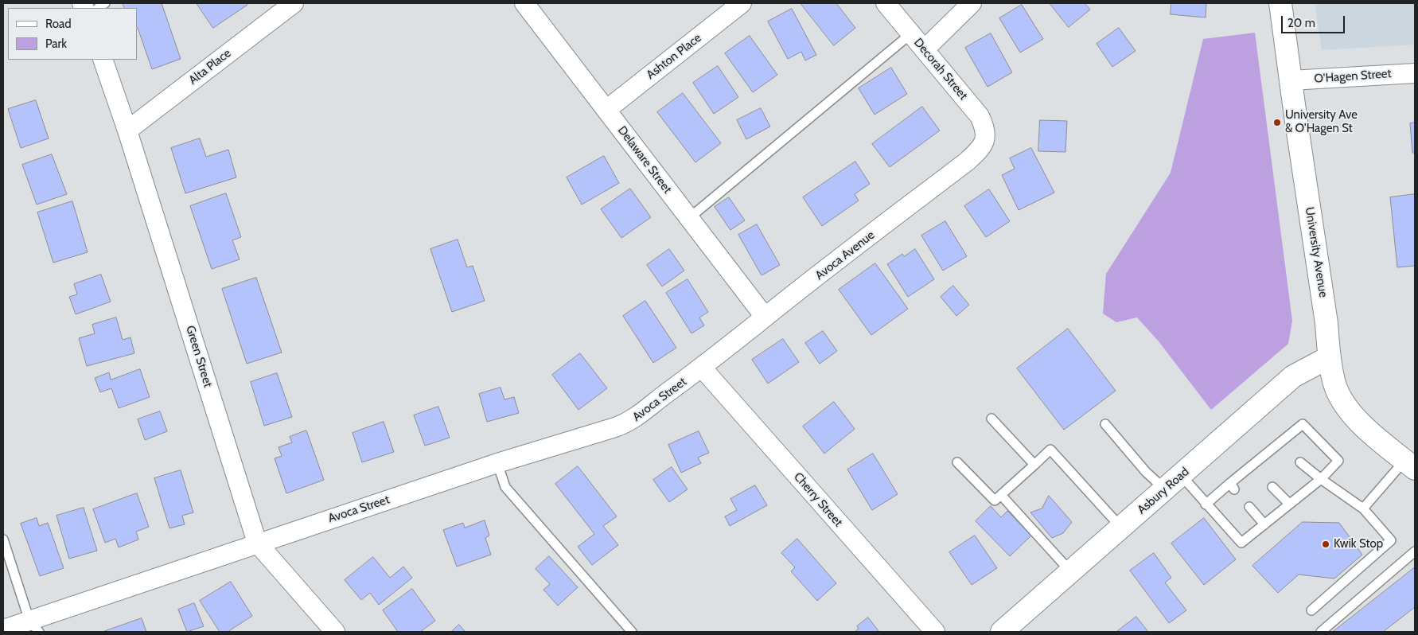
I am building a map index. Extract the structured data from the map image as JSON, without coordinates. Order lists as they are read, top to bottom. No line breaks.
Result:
{"streets":{"main road":["University Avenue","Asbury Road"],"street":["Ashton Place","Alta Place","Decorah Street","O'Hagen Street","Delaware Street","Avoca Avenue","Green Street","Avoca Street","Cherry Street"]},"crossings":[["Ashton Place","Delaware Street"],["Alta Place","Green Street"],["Decorah Street","Avoca Avenue"],["O'Hagen Street","University Avenue"],["Delaware Street","Avoca Avenue"],["University Avenue","Asbury Road"],["Avoca Avenue","Avoca Street"],["Avoca Avenue","Cherry Street"],["Green Street","Avoca Street"],["Avoca Street","Cherry Street"]],"places":["University Ave & O'Hagen St","Kwik Stop"],"legend":["Road","Park"],"scale_bar":"20 m"}
